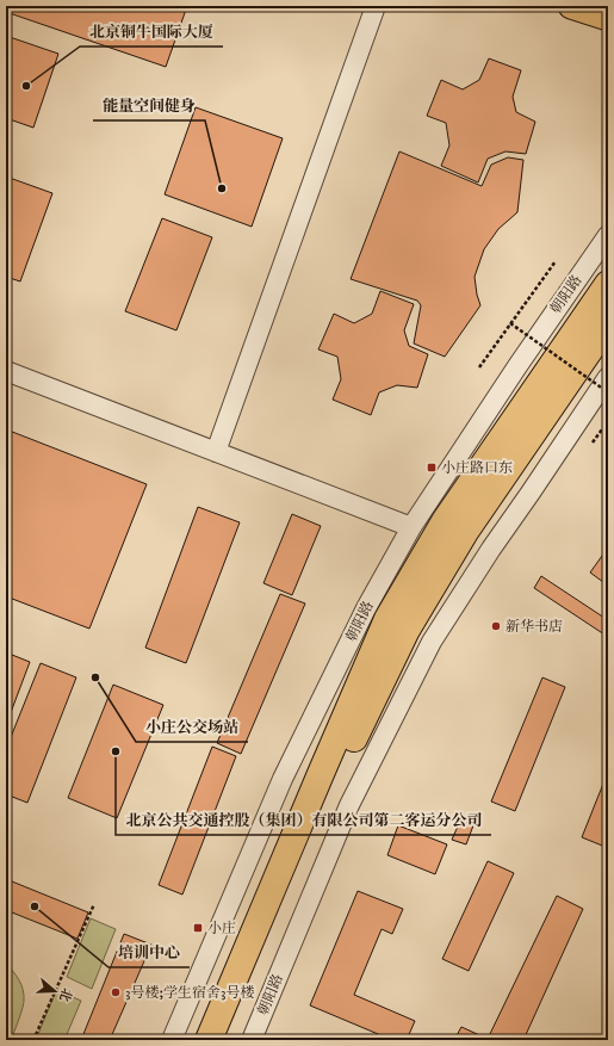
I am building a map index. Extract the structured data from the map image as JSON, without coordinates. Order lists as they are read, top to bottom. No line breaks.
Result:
{"streets":{"highway":["朝阳路"]},"places":{"other":["北京铜牛国际大厦","能量空间健身","新华书店","小庄公交场站","北京公共交通控股（集团）有限公司第二客运分公司","培训中心","3号楼;学生宿舍3号楼"],"transit":["小庄路口东","小庄"]},"north":"right"}
